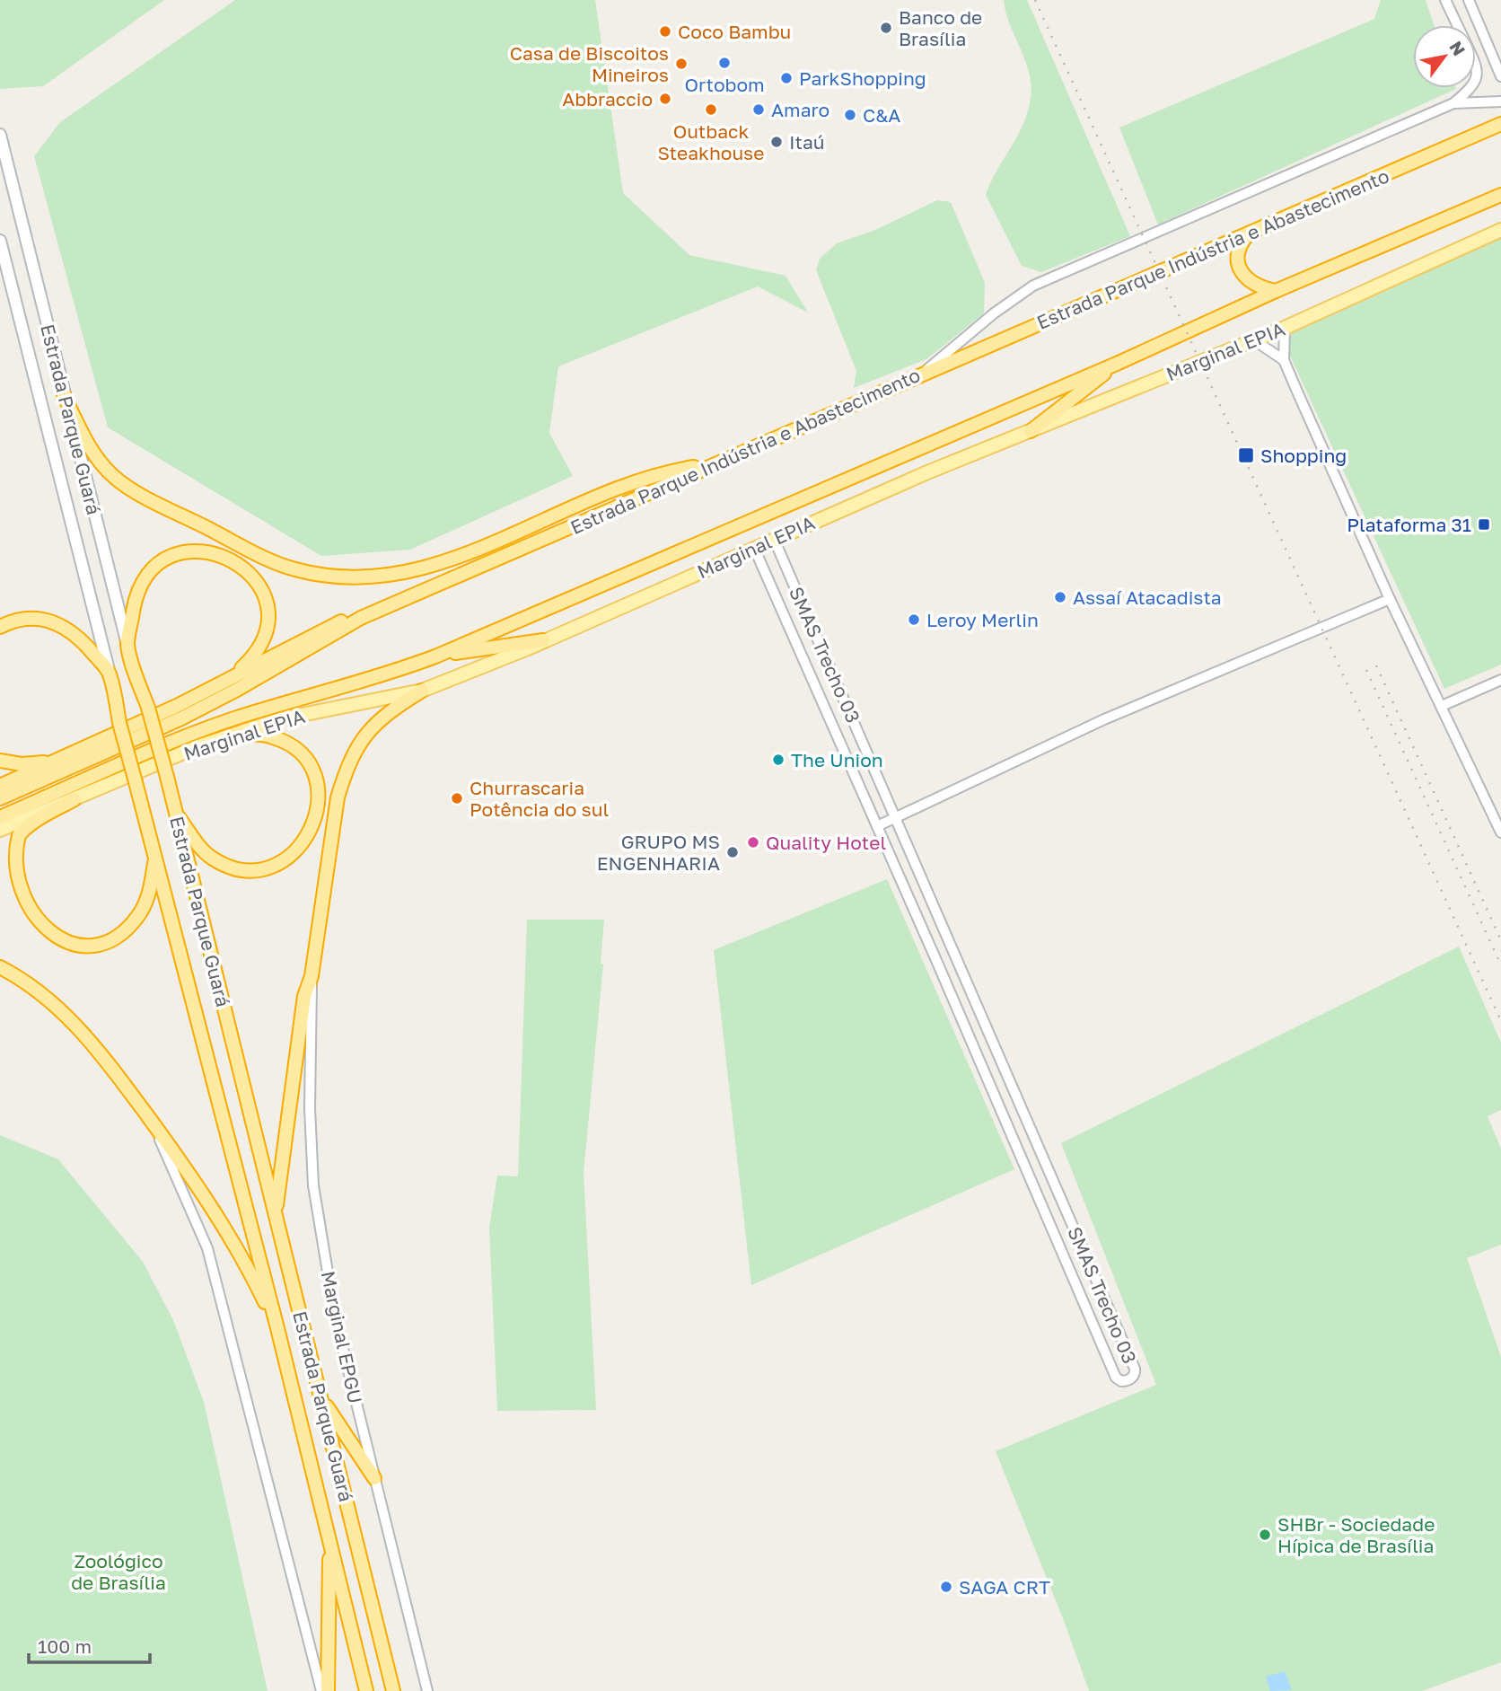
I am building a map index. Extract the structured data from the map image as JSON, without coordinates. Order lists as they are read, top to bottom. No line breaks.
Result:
{"streets":{"highway":["Estrada Parque Indústria e Abastecimento","Estrada Parque Guará"],"main road":["Marginal EPIA"],"street":["SMAS Trecho 03","Marginal EPGU"]},"crossings":[["Marginal EPIA","SMAS Trecho 03"]],"parks":["Zoológico de Brasília"],"places":{"other":["Banco de Brasília","Coco Bambu","Ortobom","Casa de Biscoitos Mineiros","ParkShopping","Abbraccio","Outback Steakhouse","Amaro","C&A","Itaú","Assaí Atacadista","Leroy Merlin","The Union","Churrascaria Potência do sul","Quality Hotel","GRUPO MS ENGENHARIA","SHBr - Sociedade Hípica de Brasília","SAGA CRT"],"transit":["Shopping","Plataforma 31"]},"scale_bar":"100 m","north":"top right"}
